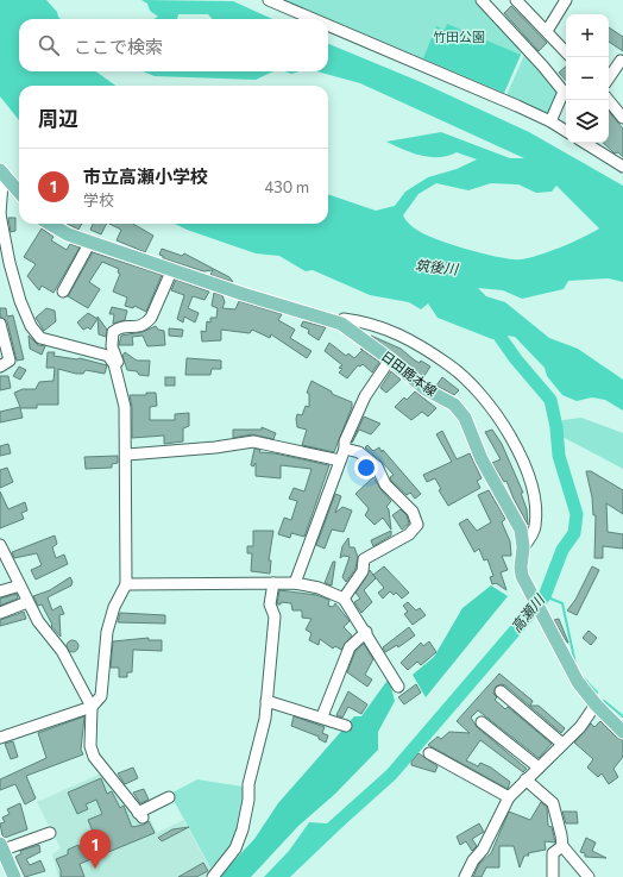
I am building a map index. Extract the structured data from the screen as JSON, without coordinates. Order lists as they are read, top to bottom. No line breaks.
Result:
{"streets":{"main road":["日田鹿本線"]},"water":["筑後川","高瀬川"],"parks":["竹田公園"],"page":{"map_buttons":["+","−"],"search":"ここで検索","heading":"周辺","list":[{"mark":"1","name":"市立高瀬小学校","note":"学校","value":"430 m"}],"pins":"1"}}
